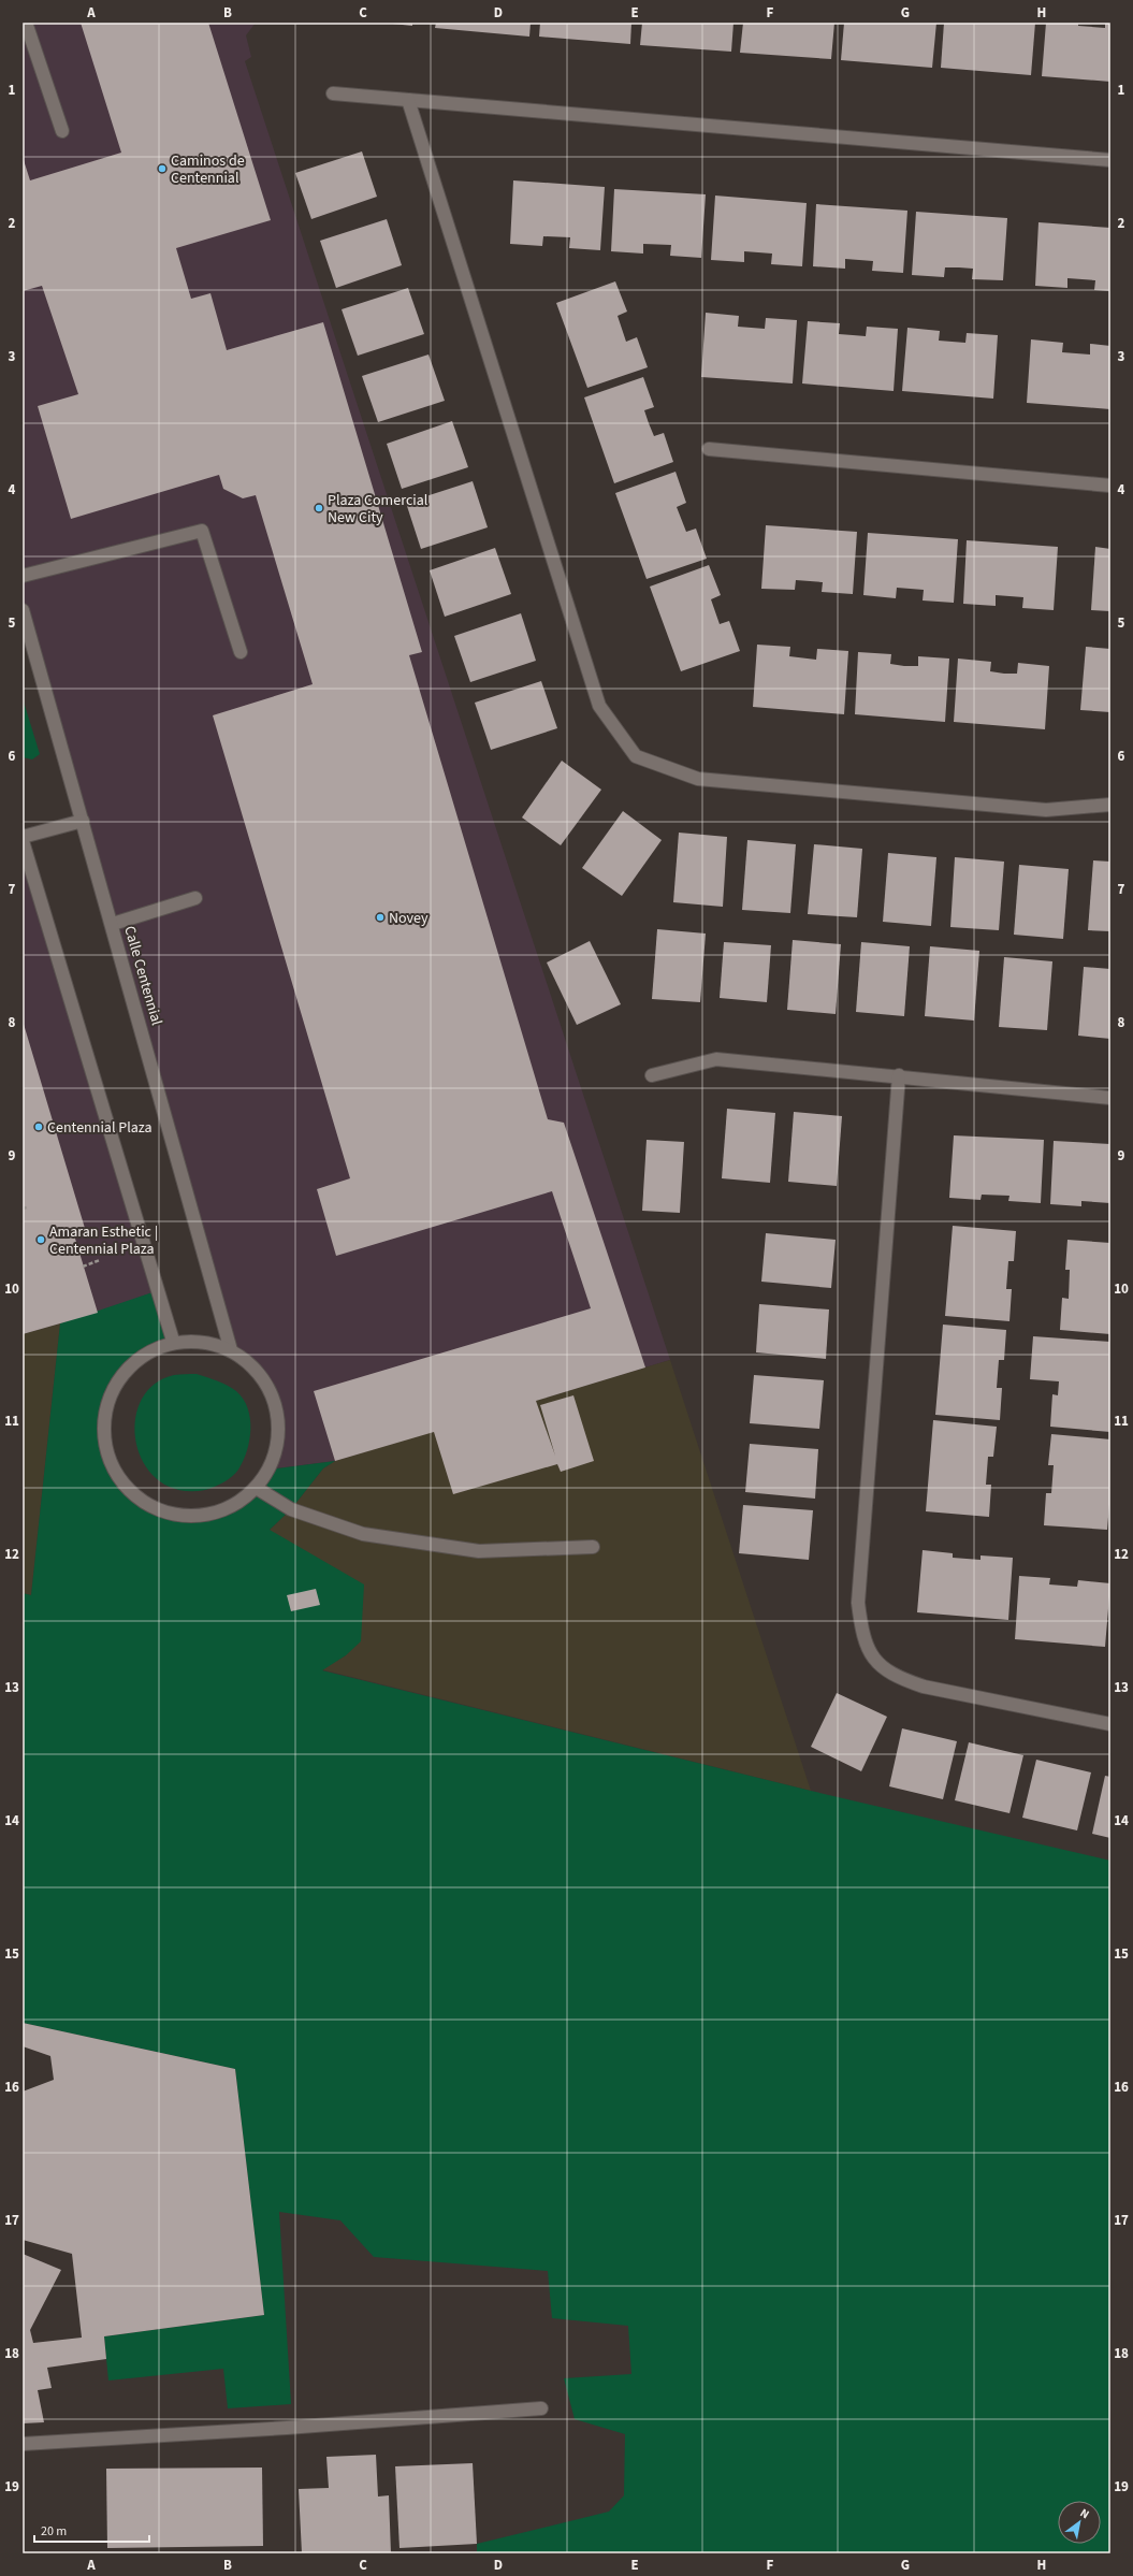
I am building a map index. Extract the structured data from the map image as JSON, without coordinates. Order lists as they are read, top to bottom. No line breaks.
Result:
{"streets":{"street":["Calle Centennial"]},"places":["Caminos de Centennial","Plaza Comercial New City","Novey","Centennial Plaza","Amaran Esthetic | Centennial Plaza"],"scale_bar":"20 m","north":"top right","grid":{"columns":["A","B","C","D","E","F","G","H"],"rows":["1","2","3","4","5","6","7","8","9","10","11","12","13","14","15","16","17","18","19"]}}
